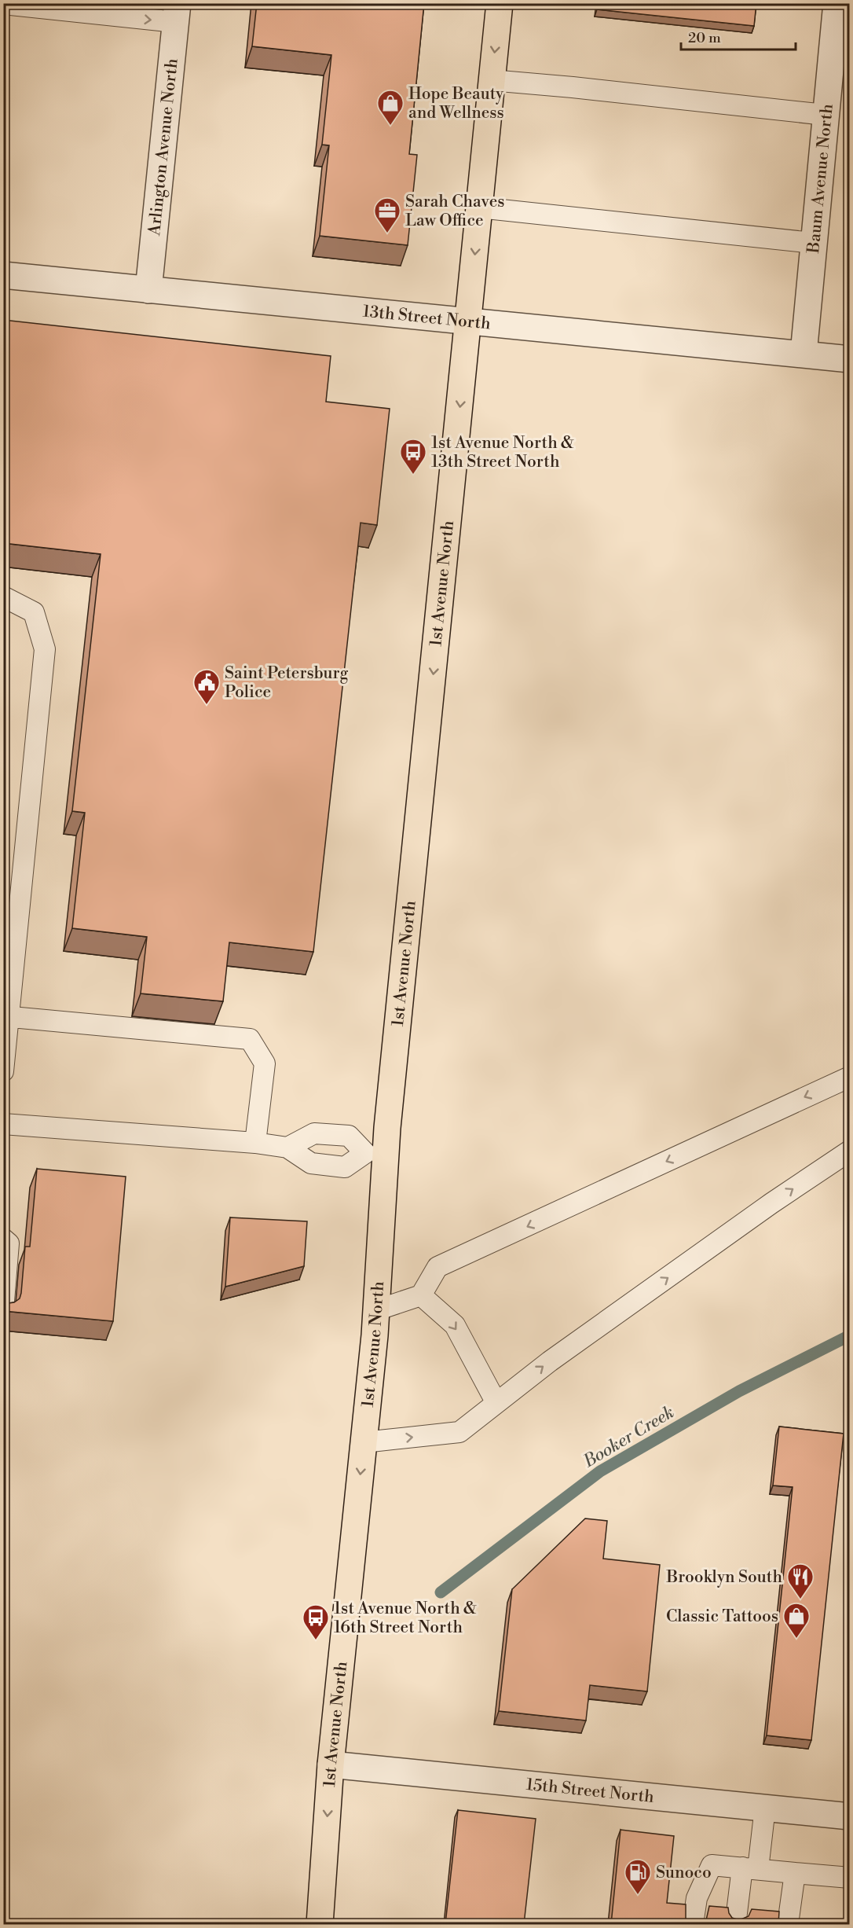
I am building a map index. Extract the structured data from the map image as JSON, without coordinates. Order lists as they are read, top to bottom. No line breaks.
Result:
{"streets":{"main road":["1st Avenue North"],"street":["Arlington Avenue North","Baum Avenue North","13th Street North","15th Street North"]},"crossings":[["Arlington Avenue North","13th Street North"],["Baum Avenue North","13th Street North"],["13th Street North","1st Avenue North"],["1st Avenue North","15th Street North"]],"one_way":["1st Avenue North"],"water":["Booker Creek"],"places":{"shop":["Hope Beauty and Wellness","Classic Tattoos"],"office":["Sarah Chaves Law Office"],"bus stop":["1st Avenue North & 13th Street North","1st Avenue North & 16th Street North"],"public building":["Saint Petersburg Police"],"restaurant":["Brooklyn South"],"fuel station":["Sunoco"]},"scale_bar":"20 m"}
